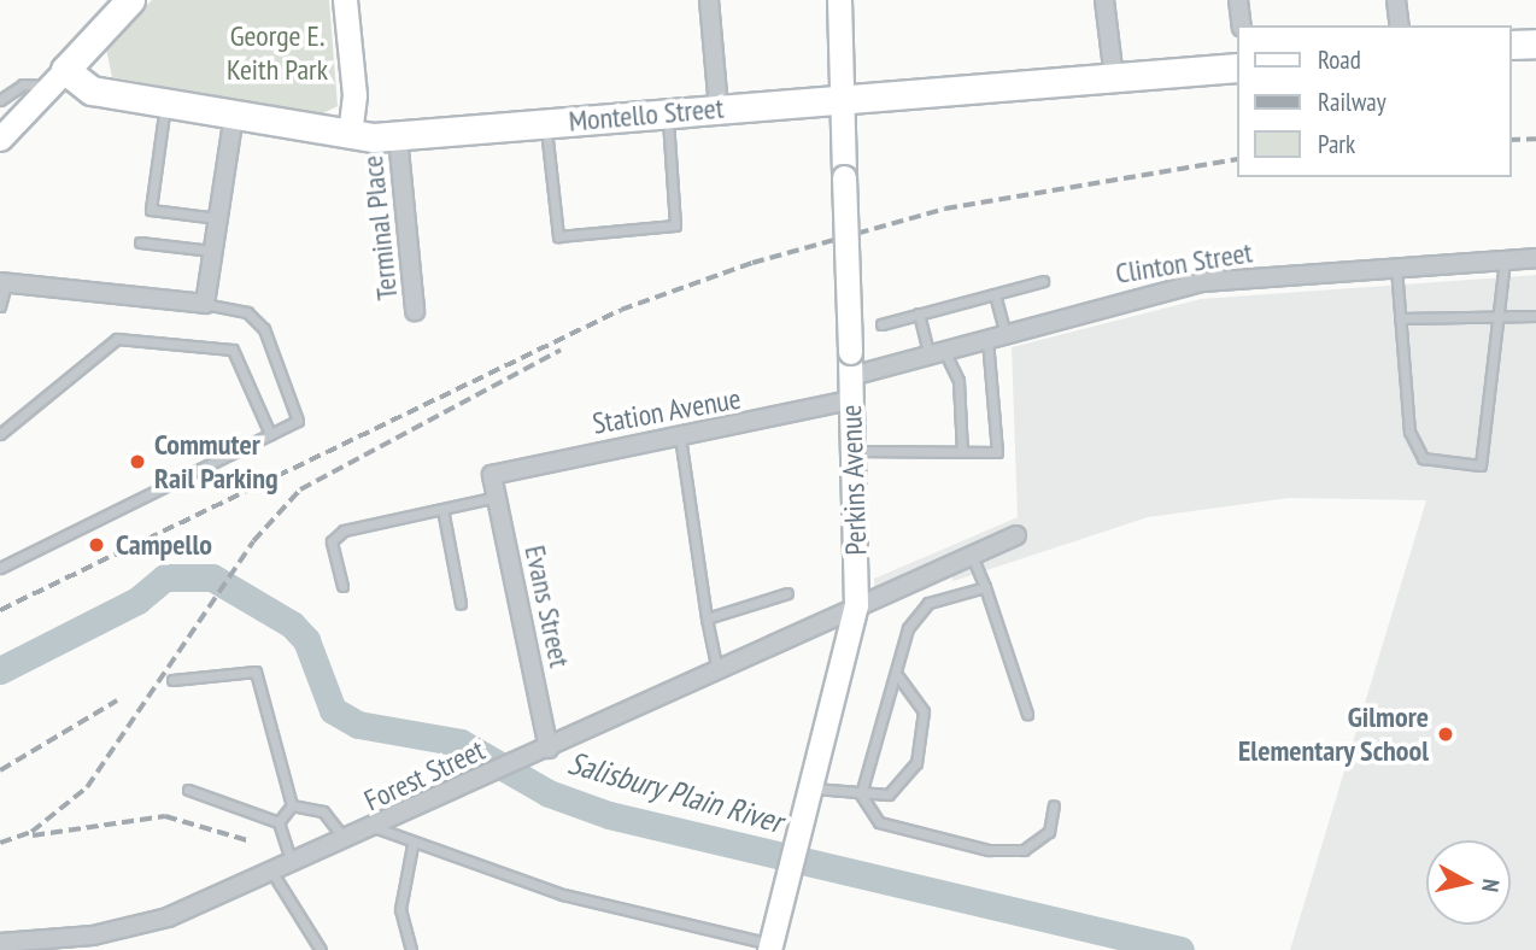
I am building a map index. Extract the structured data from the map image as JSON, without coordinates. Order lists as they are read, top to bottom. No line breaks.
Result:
{"streets":{"main road":["Montello Street"],"street":["Terminal Place","Clinton Street","Station Avenue","Perkins Avenue","Evans Street","Forest Street"]},"crossings":[["Montello Street","Terminal Place"],["Montello Street","Perkins Avenue"],["Clinton Street","Perkins Avenue"],["Station Avenue","Perkins Avenue"],["Station Avenue","Evans Street"],["Perkins Avenue","Forest Street"],["Evans Street","Forest Street"]],"water":["Salisbury Plain River"],"parks":["George E. Keith Park"],"places":["Commuter Rail Parking","Campello","Gilmore Elementary School"],"legend":["Road","Railway","Park"],"north":"right"}
